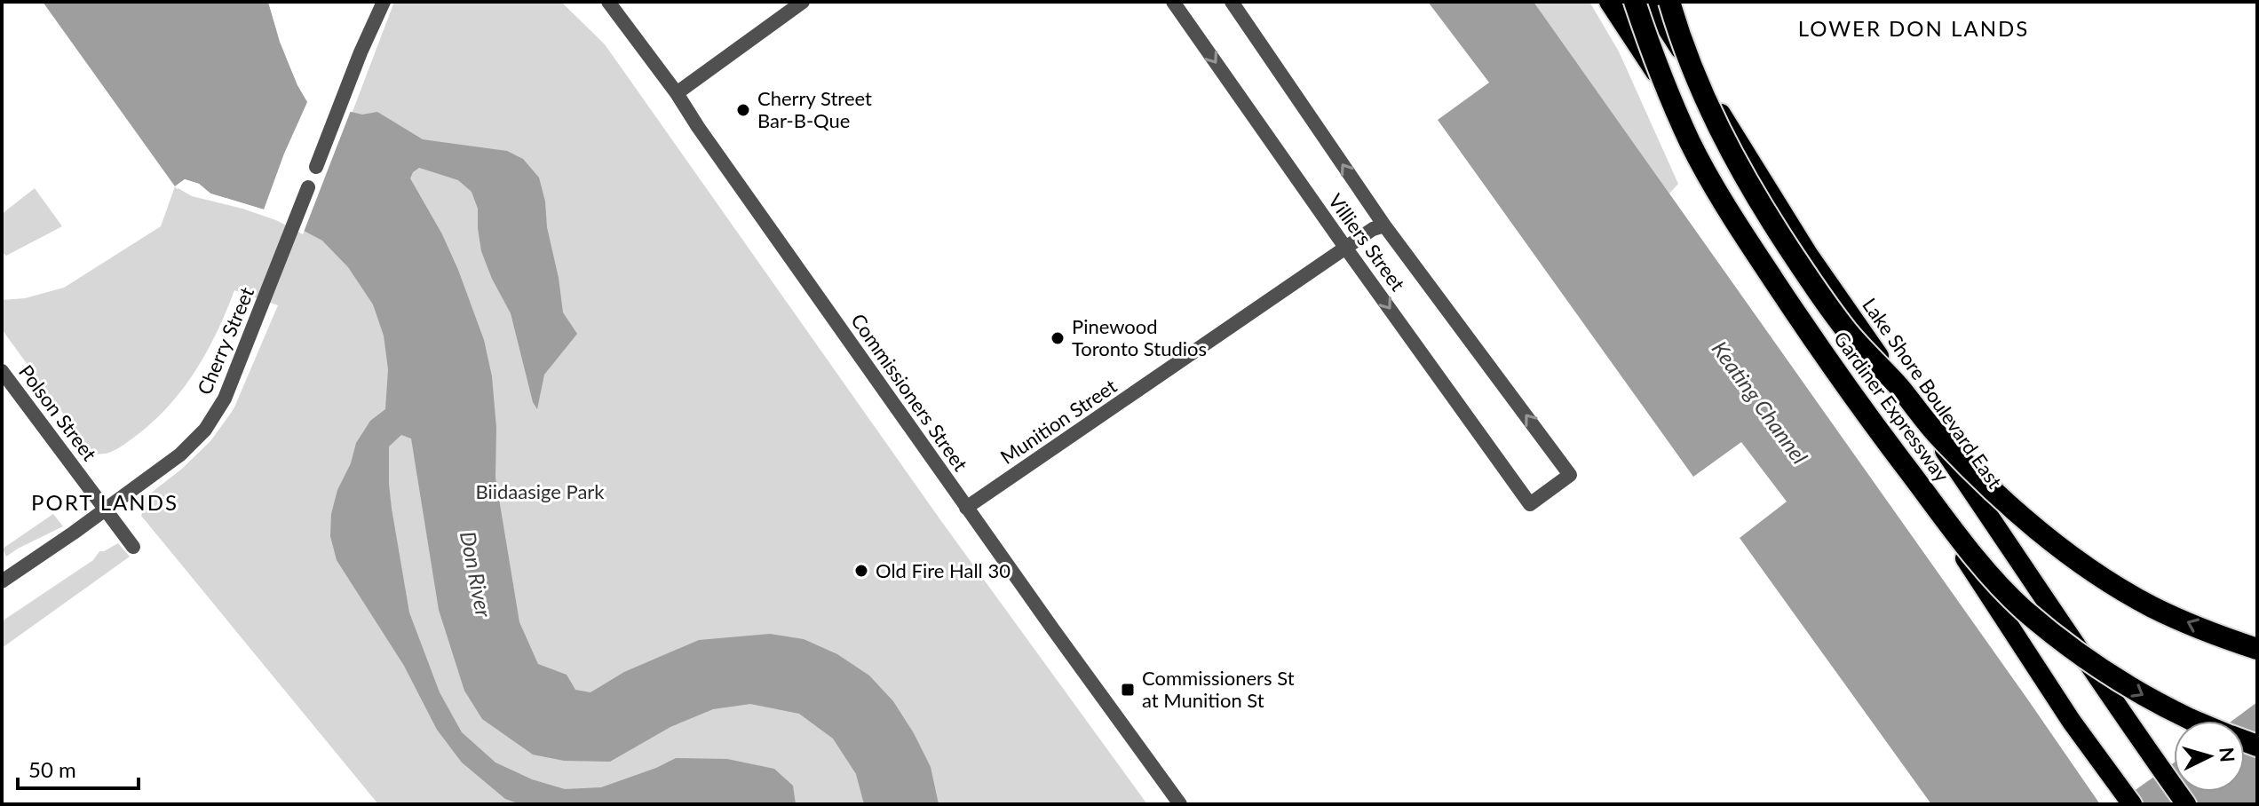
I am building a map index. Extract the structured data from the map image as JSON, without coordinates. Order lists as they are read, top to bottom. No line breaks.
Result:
{"streets":{"highway":["Lake Shore Boulevard East","Gardiner Expressway"],"street":["Villiers Street","Cherry Street","Commissioners Street","Polson Street","Munition Street"]},"crossings":[["Villiers Street","Munition Street"],["Cherry Street","Polson Street"],["Commissioners Street","Munition Street"]],"districts":["LOWER DON LANDS","PORT LANDS"],"water":["Keating Channel","Don River"],"parks":["Biidaasige Park"],"places":{"other":["Cherry Street Bar-B-Que","Pinewood Toronto Studios","Old Fire Hall 30"],"transit":["Commissioners St at Munition St"]},"scale_bar":"50 m","north":"right"}
